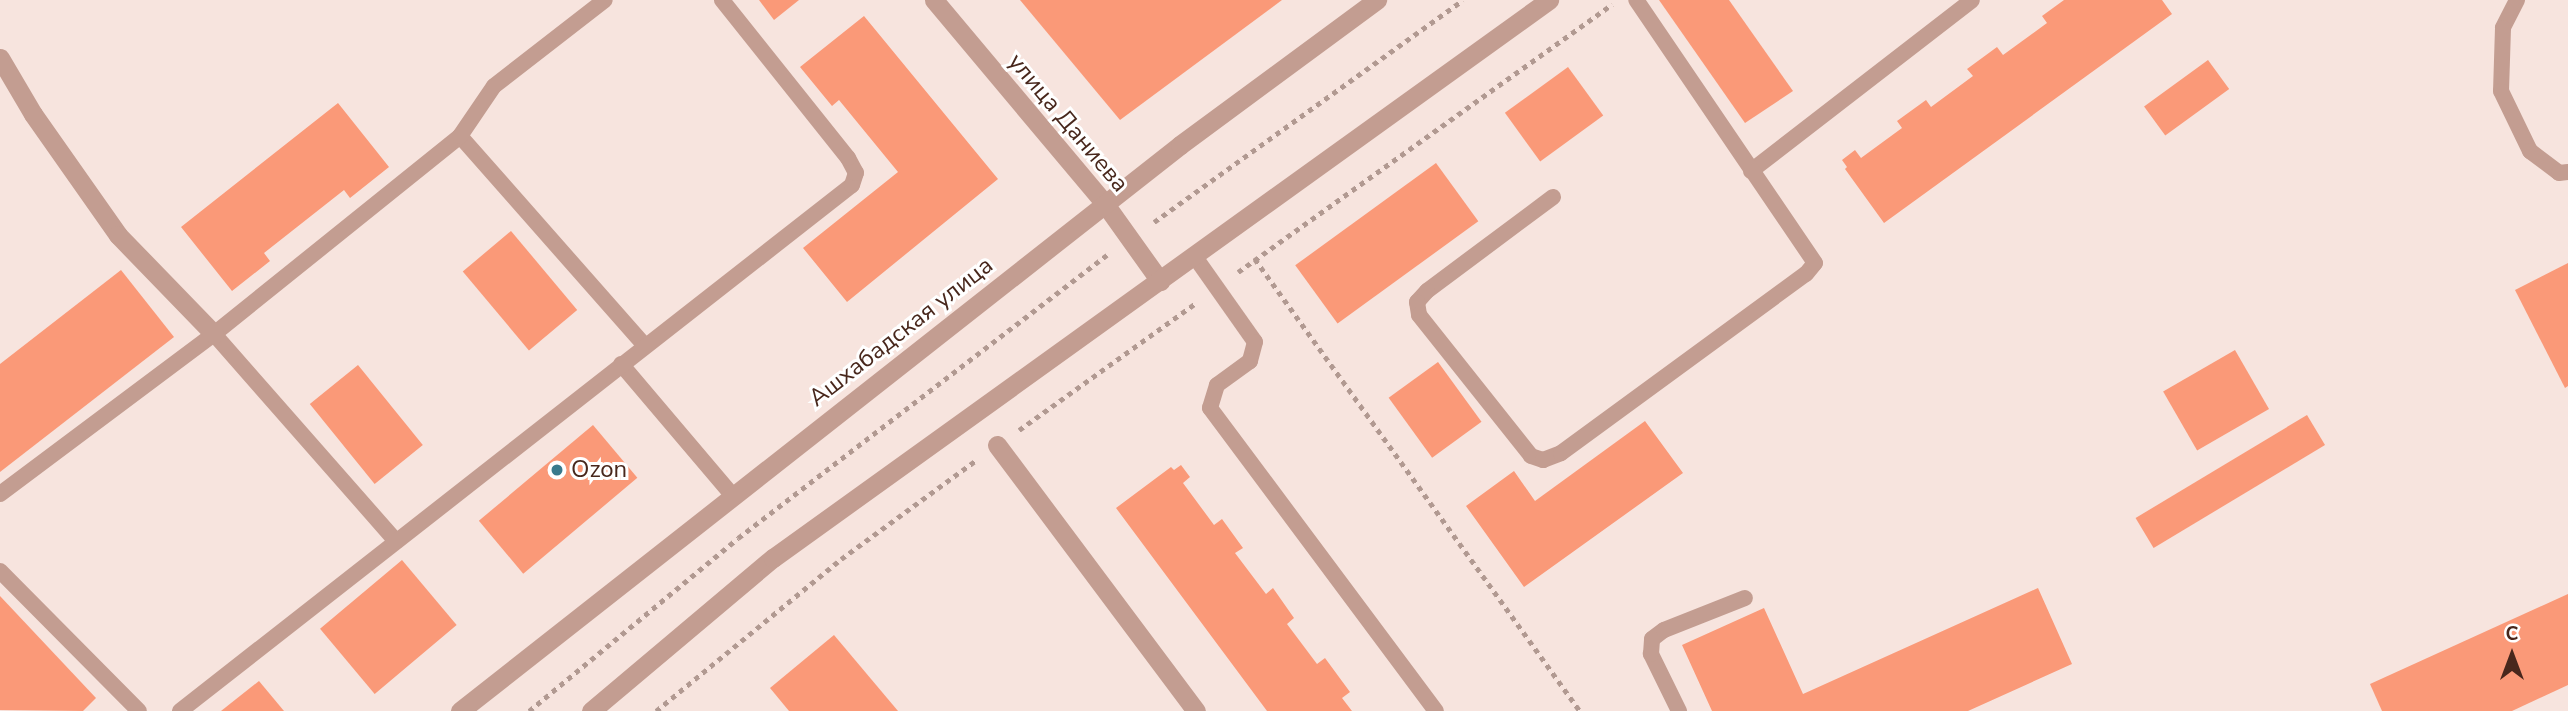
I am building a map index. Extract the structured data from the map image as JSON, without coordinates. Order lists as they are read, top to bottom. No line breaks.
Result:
{"streets":{"street":["улица Даниева","Ашхабадская улица"]},"crossings":[["улица Даниева","Ашхабадская улица"]],"places":["Ozon"],"north":"top"}
